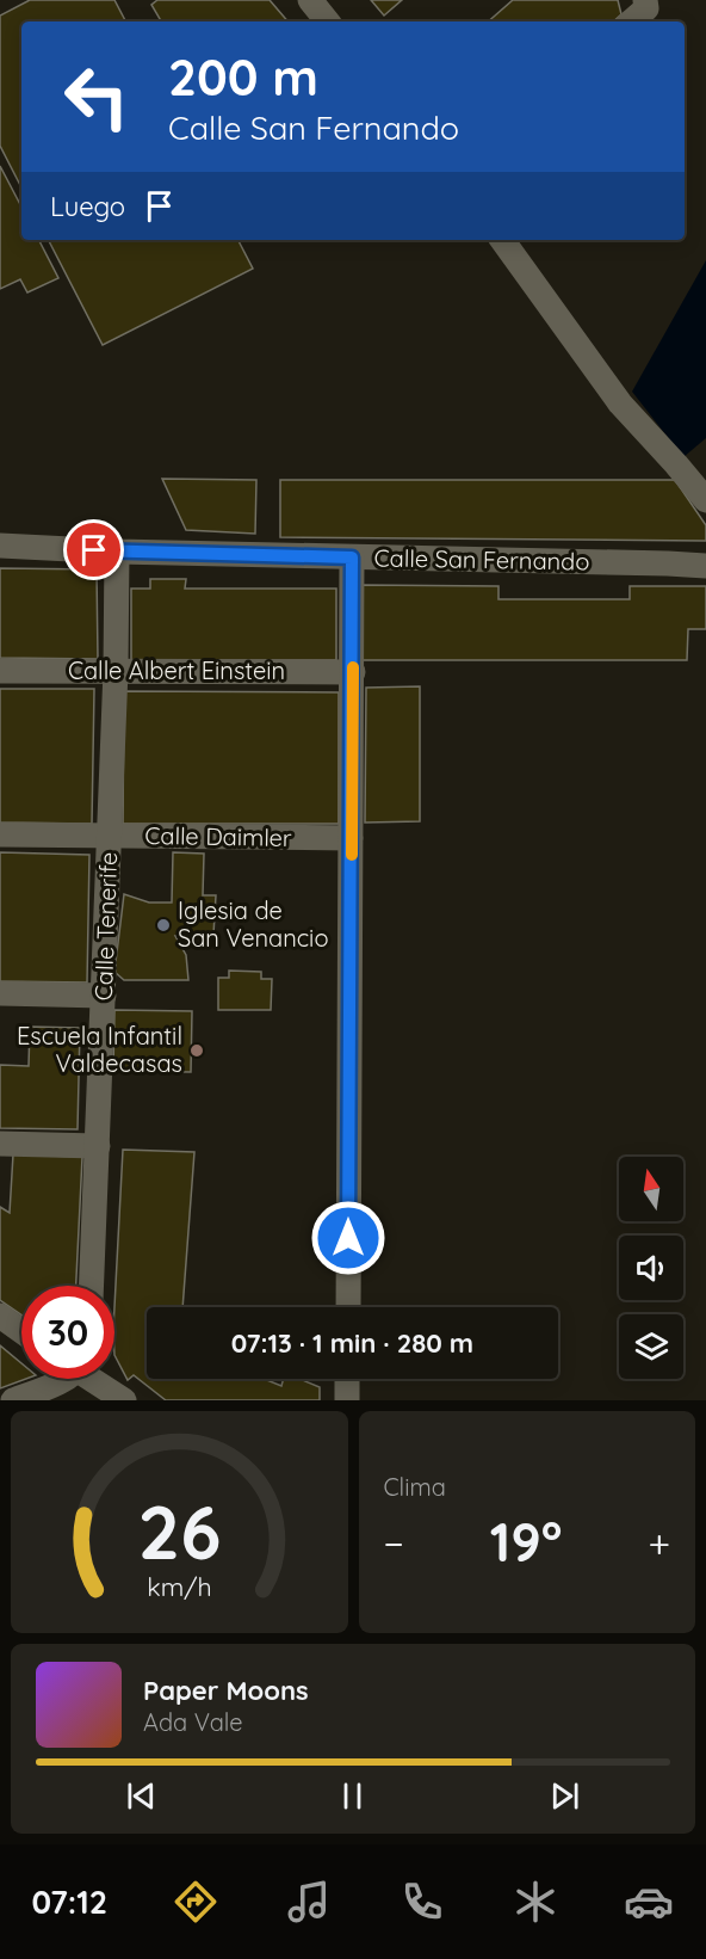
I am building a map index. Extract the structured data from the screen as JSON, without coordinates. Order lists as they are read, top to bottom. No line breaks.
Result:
{"streets":{"street":["Calle San Fernando","Calle Albert Einstein","Calle Daimler","Calle Tenerife"]},"crossings":[["Calle San Fernando","Calle Tenerife"],["Calle Albert Einstein","Calle Tenerife"],["Calle Daimler","Calle Tenerife"]],"places":["Iglesia de San Venancio","Escuela Infantil Valdecasas"],"north":"top","page":{"turn":["200 m","Calle San Fernando"],"then":"Luego","limit":"30","trip":"07:13 · 1 min · 280 m","tile":"Clima","heat":["−","19°","+"],"song":["Paper Moons","Ada Vale"],"tabs":"07:12","gauge":["26","km/h"]}}
